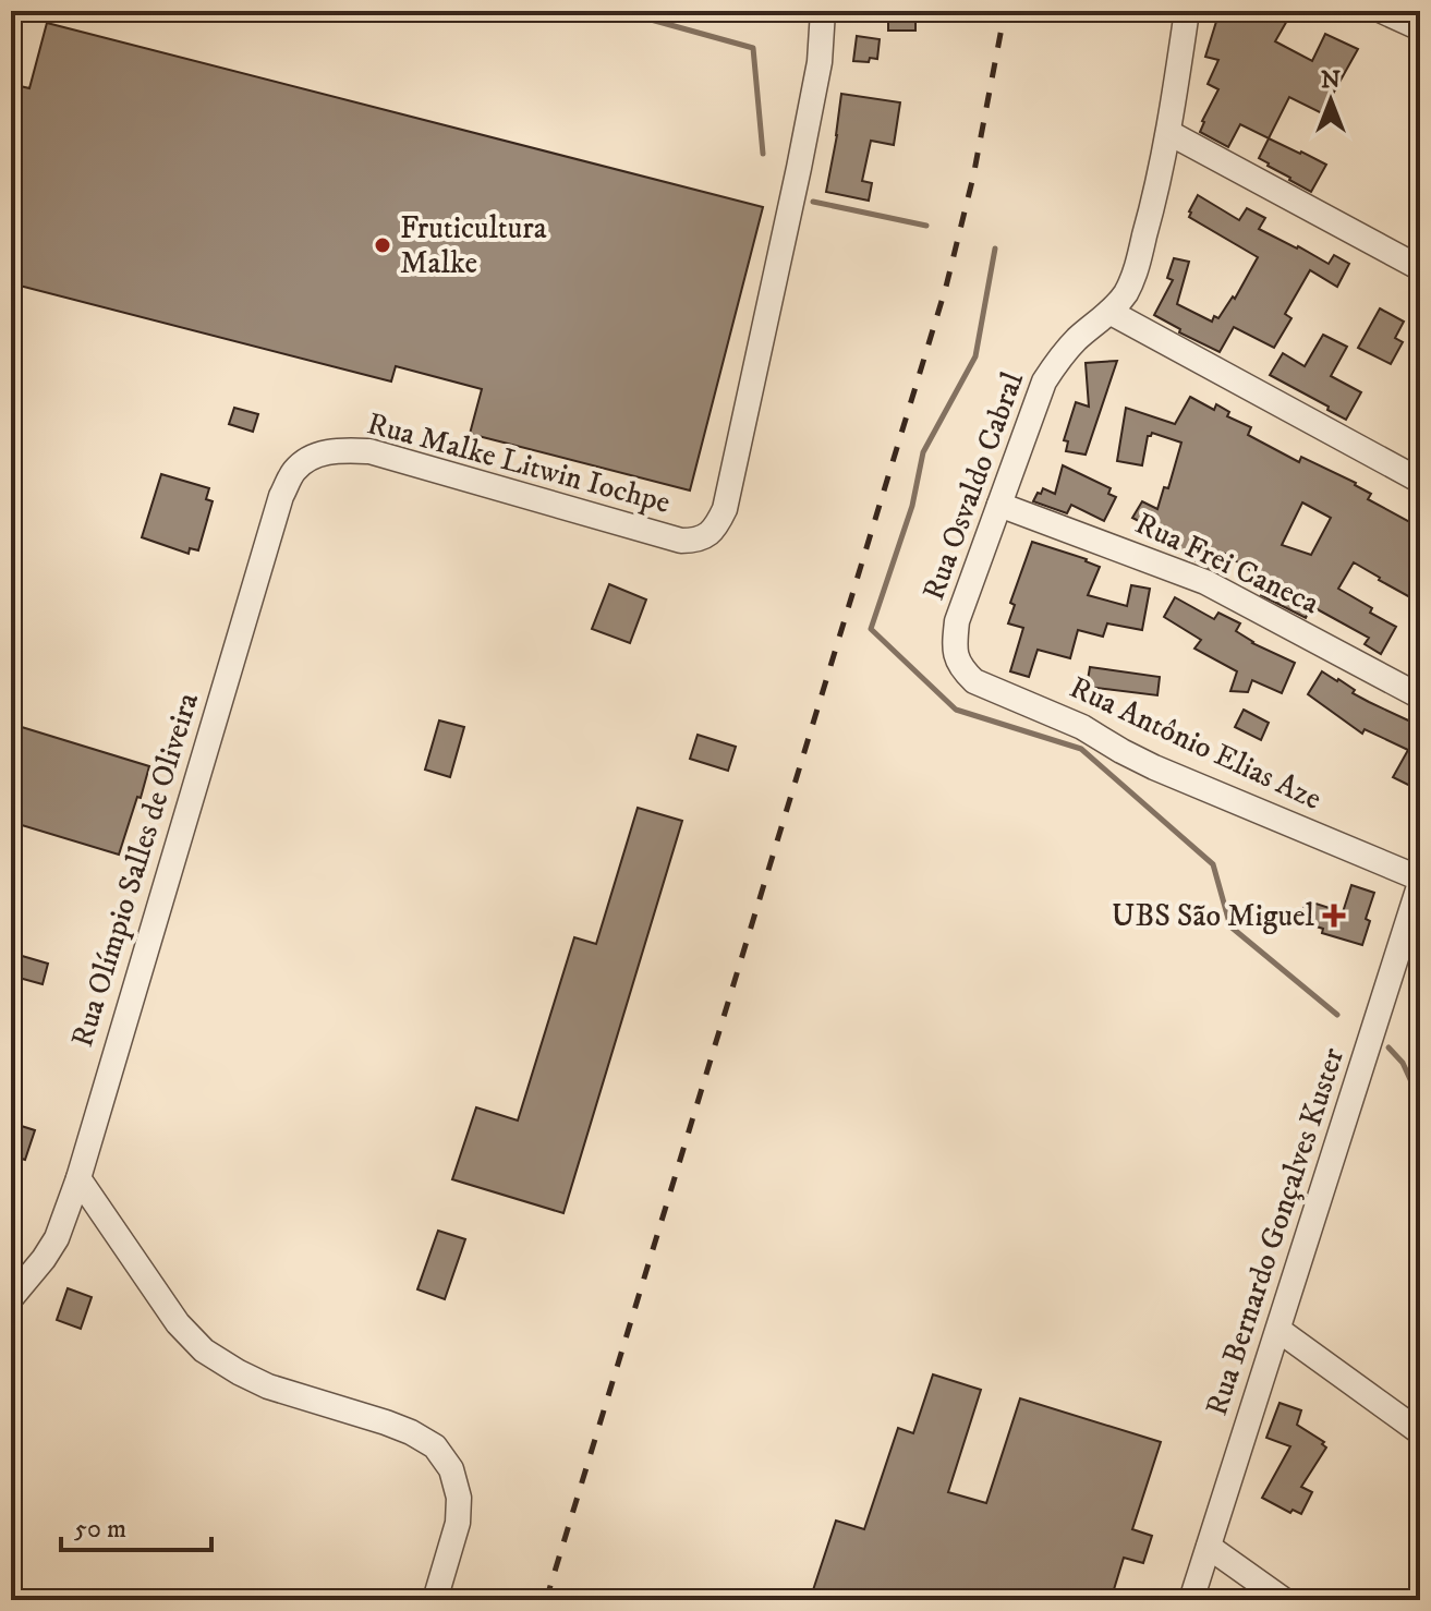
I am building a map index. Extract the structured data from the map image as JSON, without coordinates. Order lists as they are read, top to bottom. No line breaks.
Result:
{"streets":{"street":["Rua Malke Litwin Iochpe","Rua Osvaldo Cabral","Rua Frei Caneca","Rua Antônio Elias Aze","Rua Olímpio Salles de Oliveira","Rua Bernardo Gonçalves Kuster"]},"crossings":[["Rua Malke Litwin Iochpe","Rua Olímpio Salles de Oliveira"],["Rua Osvaldo Cabral","Rua Frei Caneca"],["Rua Osvaldo Cabral","Rua Antônio Elias Aze"],["Rua Antônio Elias Aze","Rua Bernardo Gonçalves Kuster"]],"places":{"other":["Fruticultura Malke"],"health":["UBS São Miguel"]},"scale_bar":"50 m","north":"top"}
